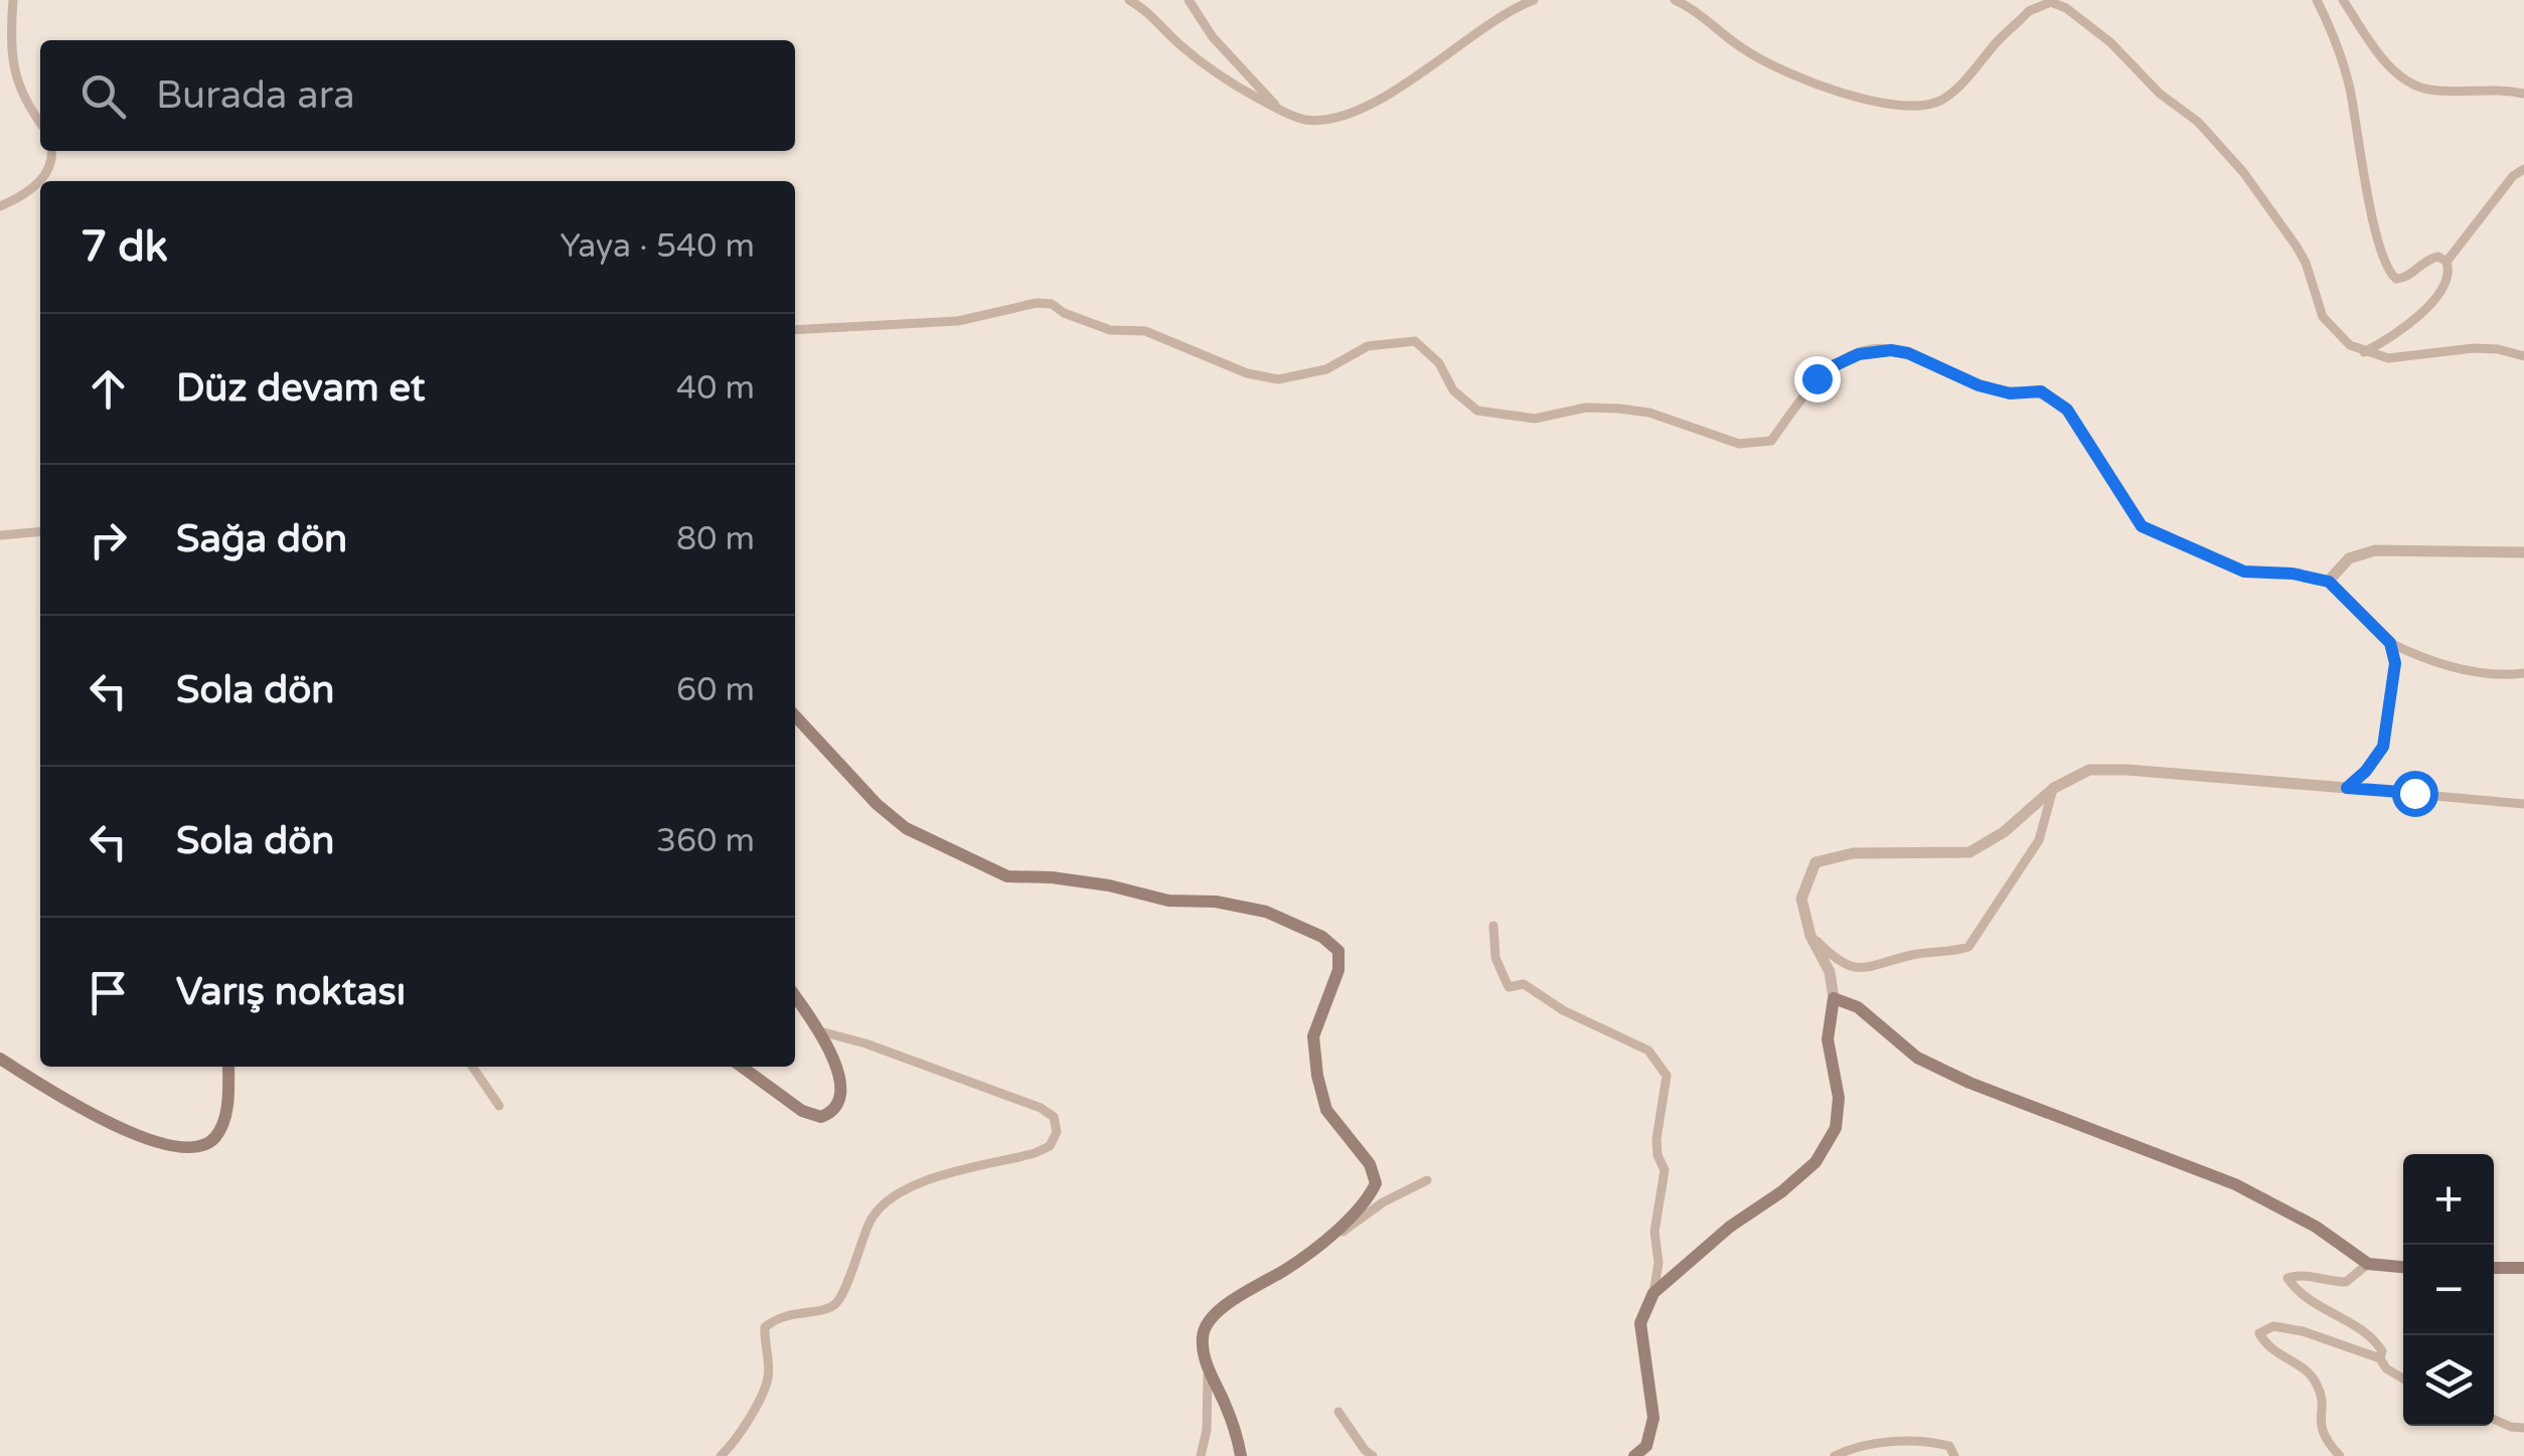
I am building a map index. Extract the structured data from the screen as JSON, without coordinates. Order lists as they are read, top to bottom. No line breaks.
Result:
{"page":{"search":"Burada ara","heading":["7 dk","Yaya · 540 m"],"list":[["Düz devam et","40 m"],["Sağa dön","80 m"],["Sola dön","60 m"],["Sola dön","360 m"],"Varış noktası"],"map_buttons":["+","−"]}}
